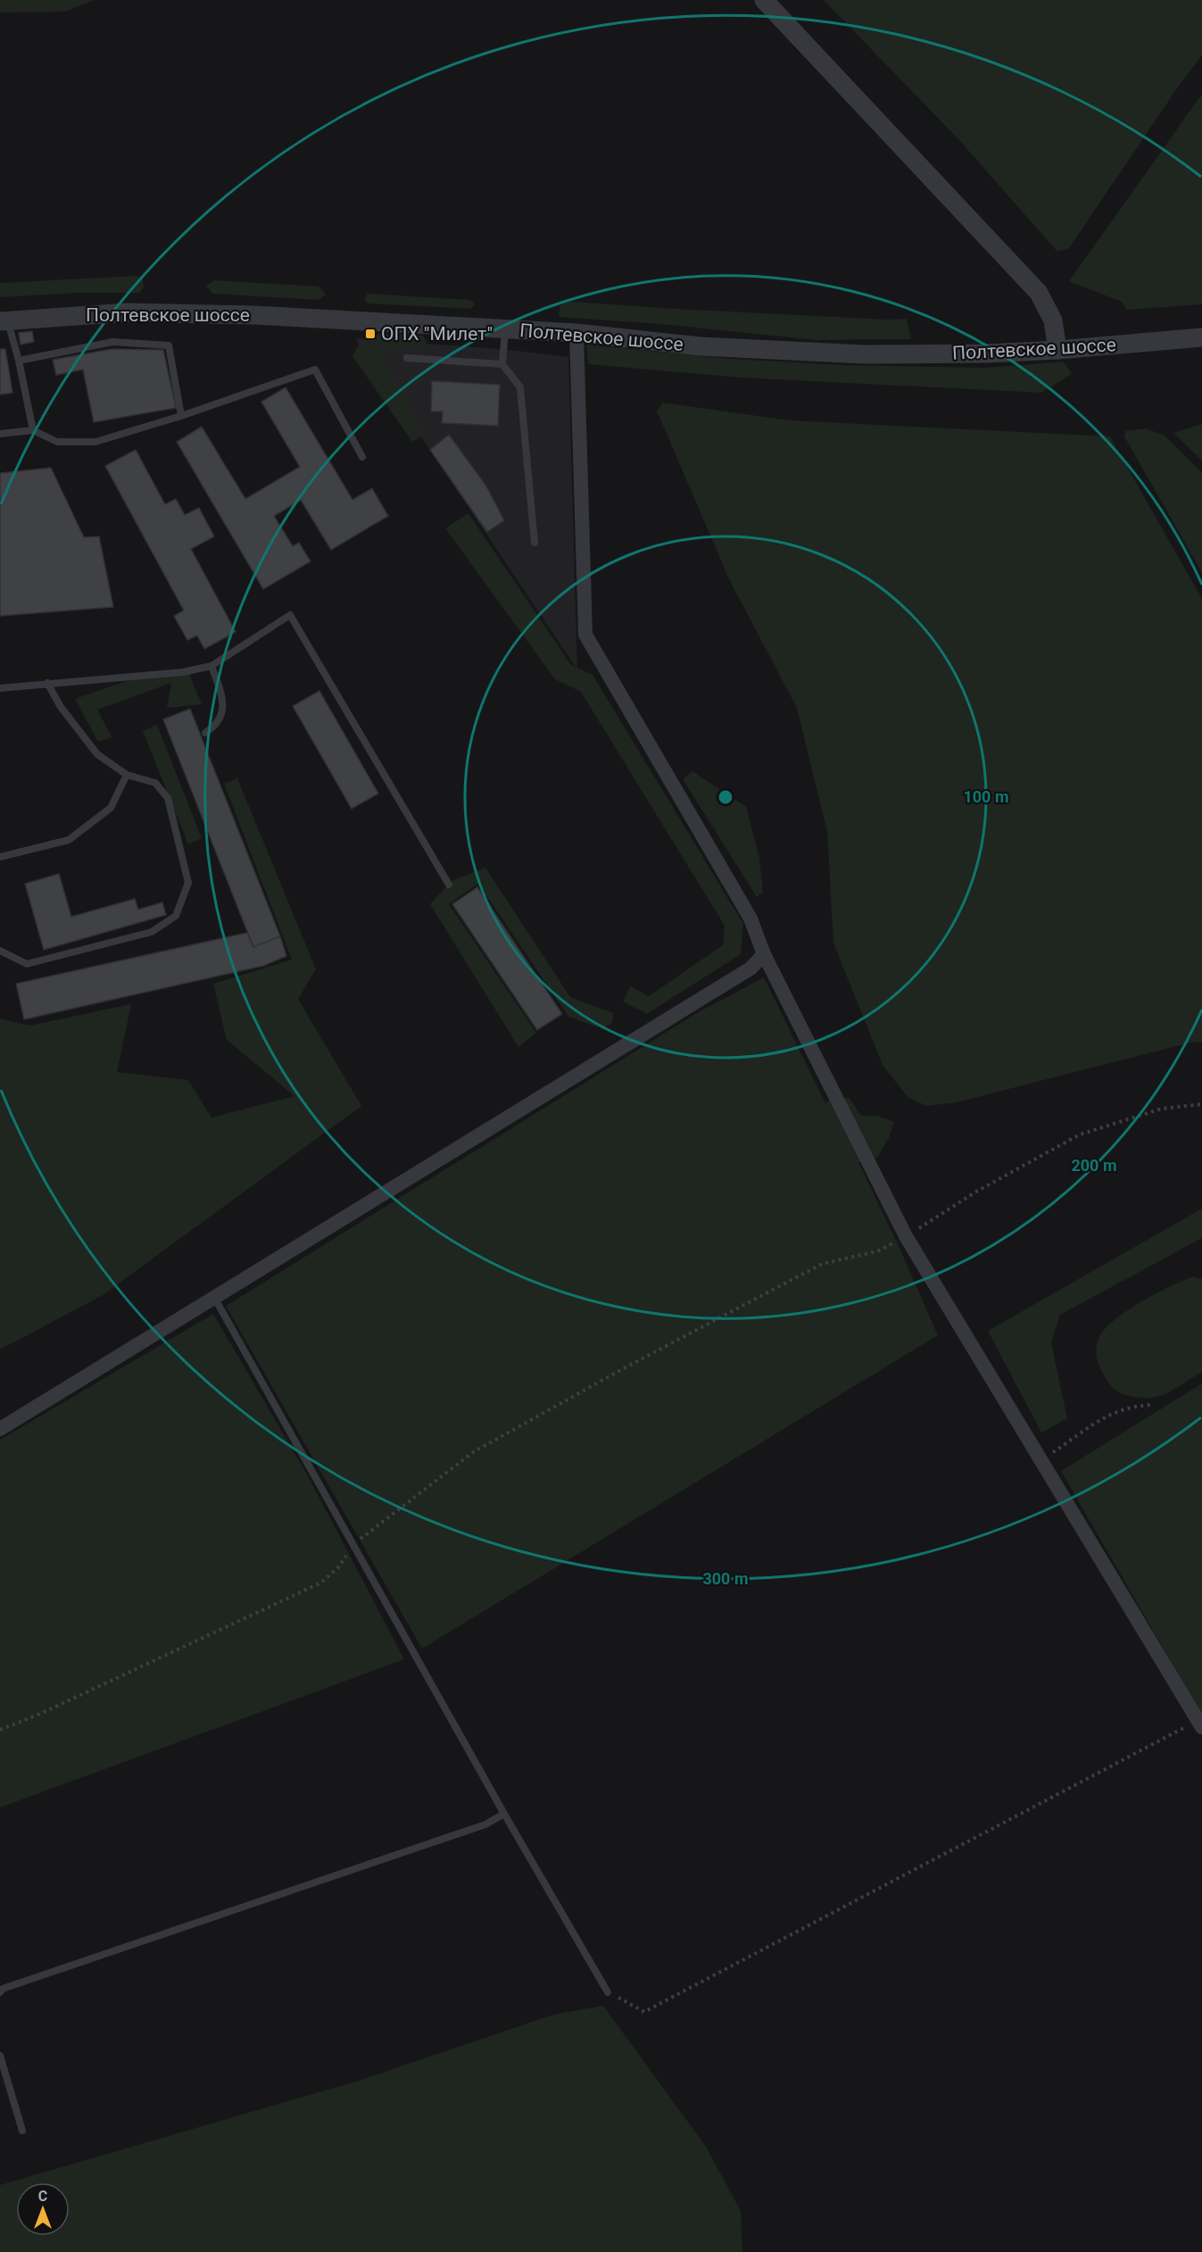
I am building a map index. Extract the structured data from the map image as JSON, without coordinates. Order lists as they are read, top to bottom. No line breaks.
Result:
{"streets":{"street":["Полтевское шоссе"]},"places":{"transit":["ОПХ \"Милет\""]},"north":"top","rings":["100 m","200 m","300 m"]}
